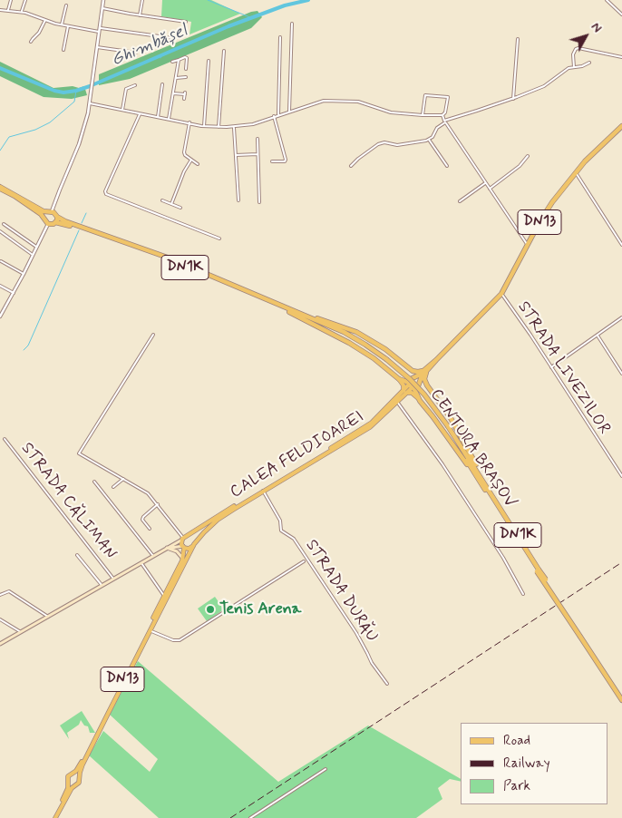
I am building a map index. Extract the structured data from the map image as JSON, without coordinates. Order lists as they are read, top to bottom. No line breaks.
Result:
{"streets":{"highway":["DN13","DN1K","CENTURA BRAȘOV","CALEA FELDIOAREI"],"street":["STRADA LIVEZILOR","STRADA CĂLIMAN","STRADA DURĂU"]},"crossings":[["DN13","CALEA FELDIOAREI"],["DN1K","CENTURA BRAȘOV"],["STRADA LIVEZILOR","CALEA FELDIOAREI"],["CALEA FELDIOAREI","STRADA CĂLIMAN"],["CALEA FELDIOAREI","STRADA DURĂU"]],"water":["Ghimbășel"],"places":["Tenis Arena"],"legend":["Road","Railway","Park"],"north":"top right"}
